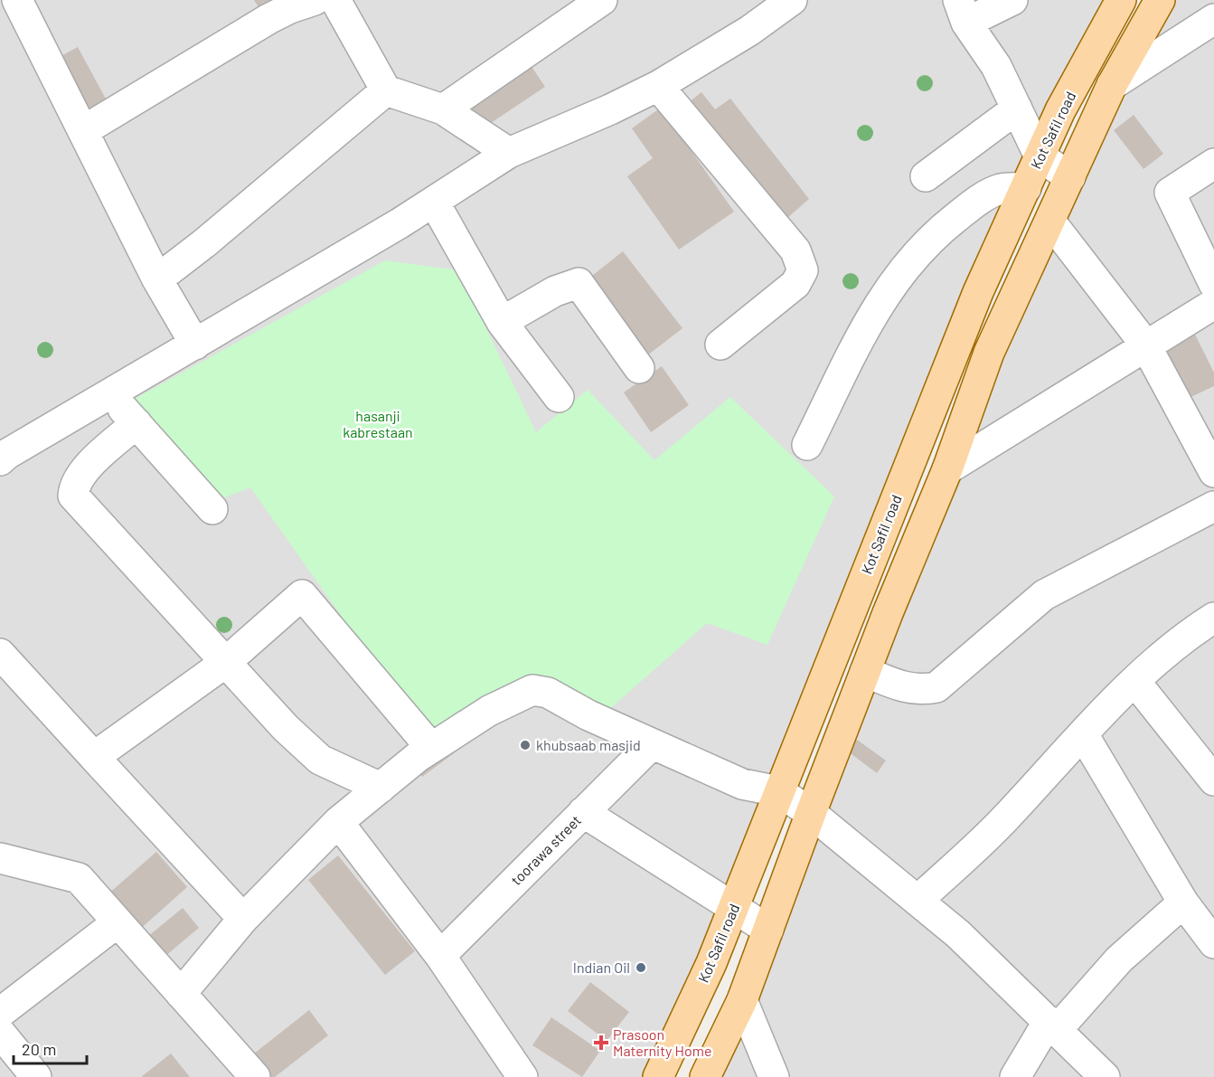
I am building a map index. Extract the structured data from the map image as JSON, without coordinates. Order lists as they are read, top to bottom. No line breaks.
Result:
{"streets":{"main road":["Kot Safil road"],"street":["toorawa street"]},"parks":["hasanji kabrestaan"],"places":{"other":["khubsaab masjid","Indian Oil"],"health":["Prasoon Maternity Home"]},"scale_bar":"20 m"}
